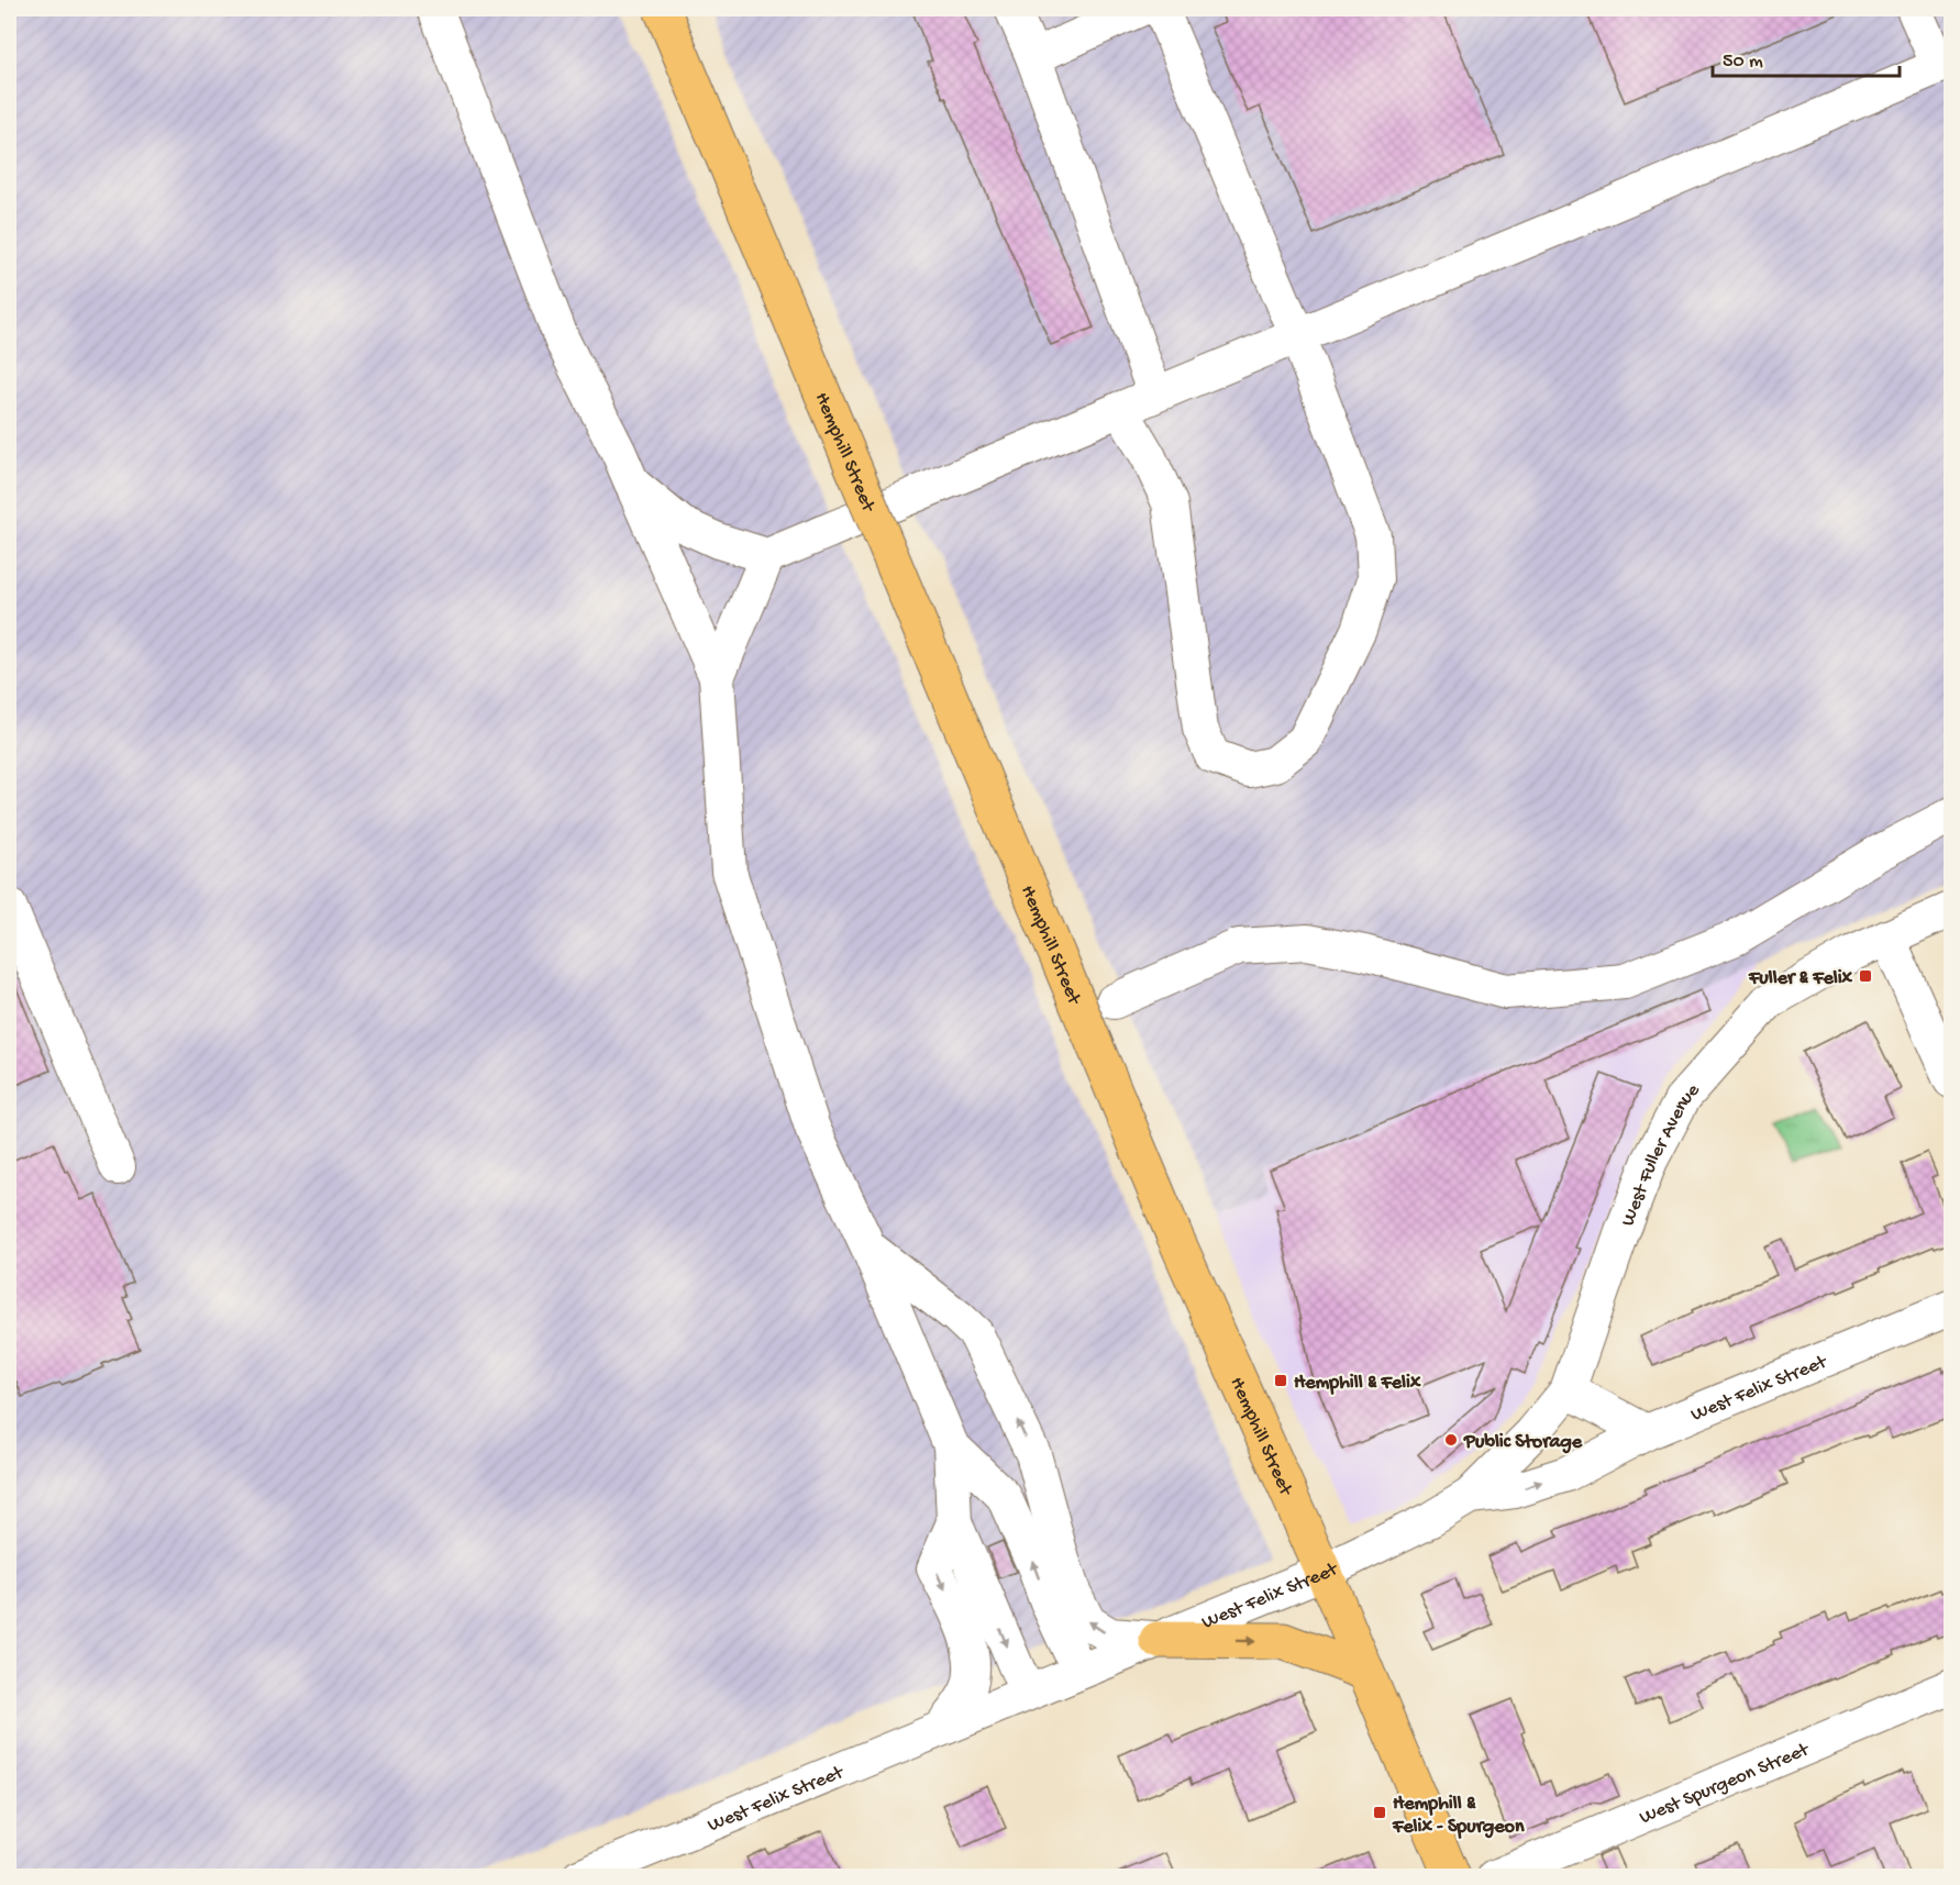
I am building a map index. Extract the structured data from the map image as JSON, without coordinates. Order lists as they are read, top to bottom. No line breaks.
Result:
{"streets":{"main road":["Hemphill Street"],"street":["West Fuller Avenue","West Felix Street","West Spurgeon Street"]},"crossings":[["Hemphill Street","West Felix Street"],["West Fuller Avenue","West Felix Street"]],"places":{"transit":["Fuller & Felix","Hemphill & Felix","Hemphill & Felix - Spurgeon"],"other":["Public Storage"]},"scale_bar":"50 m"}
